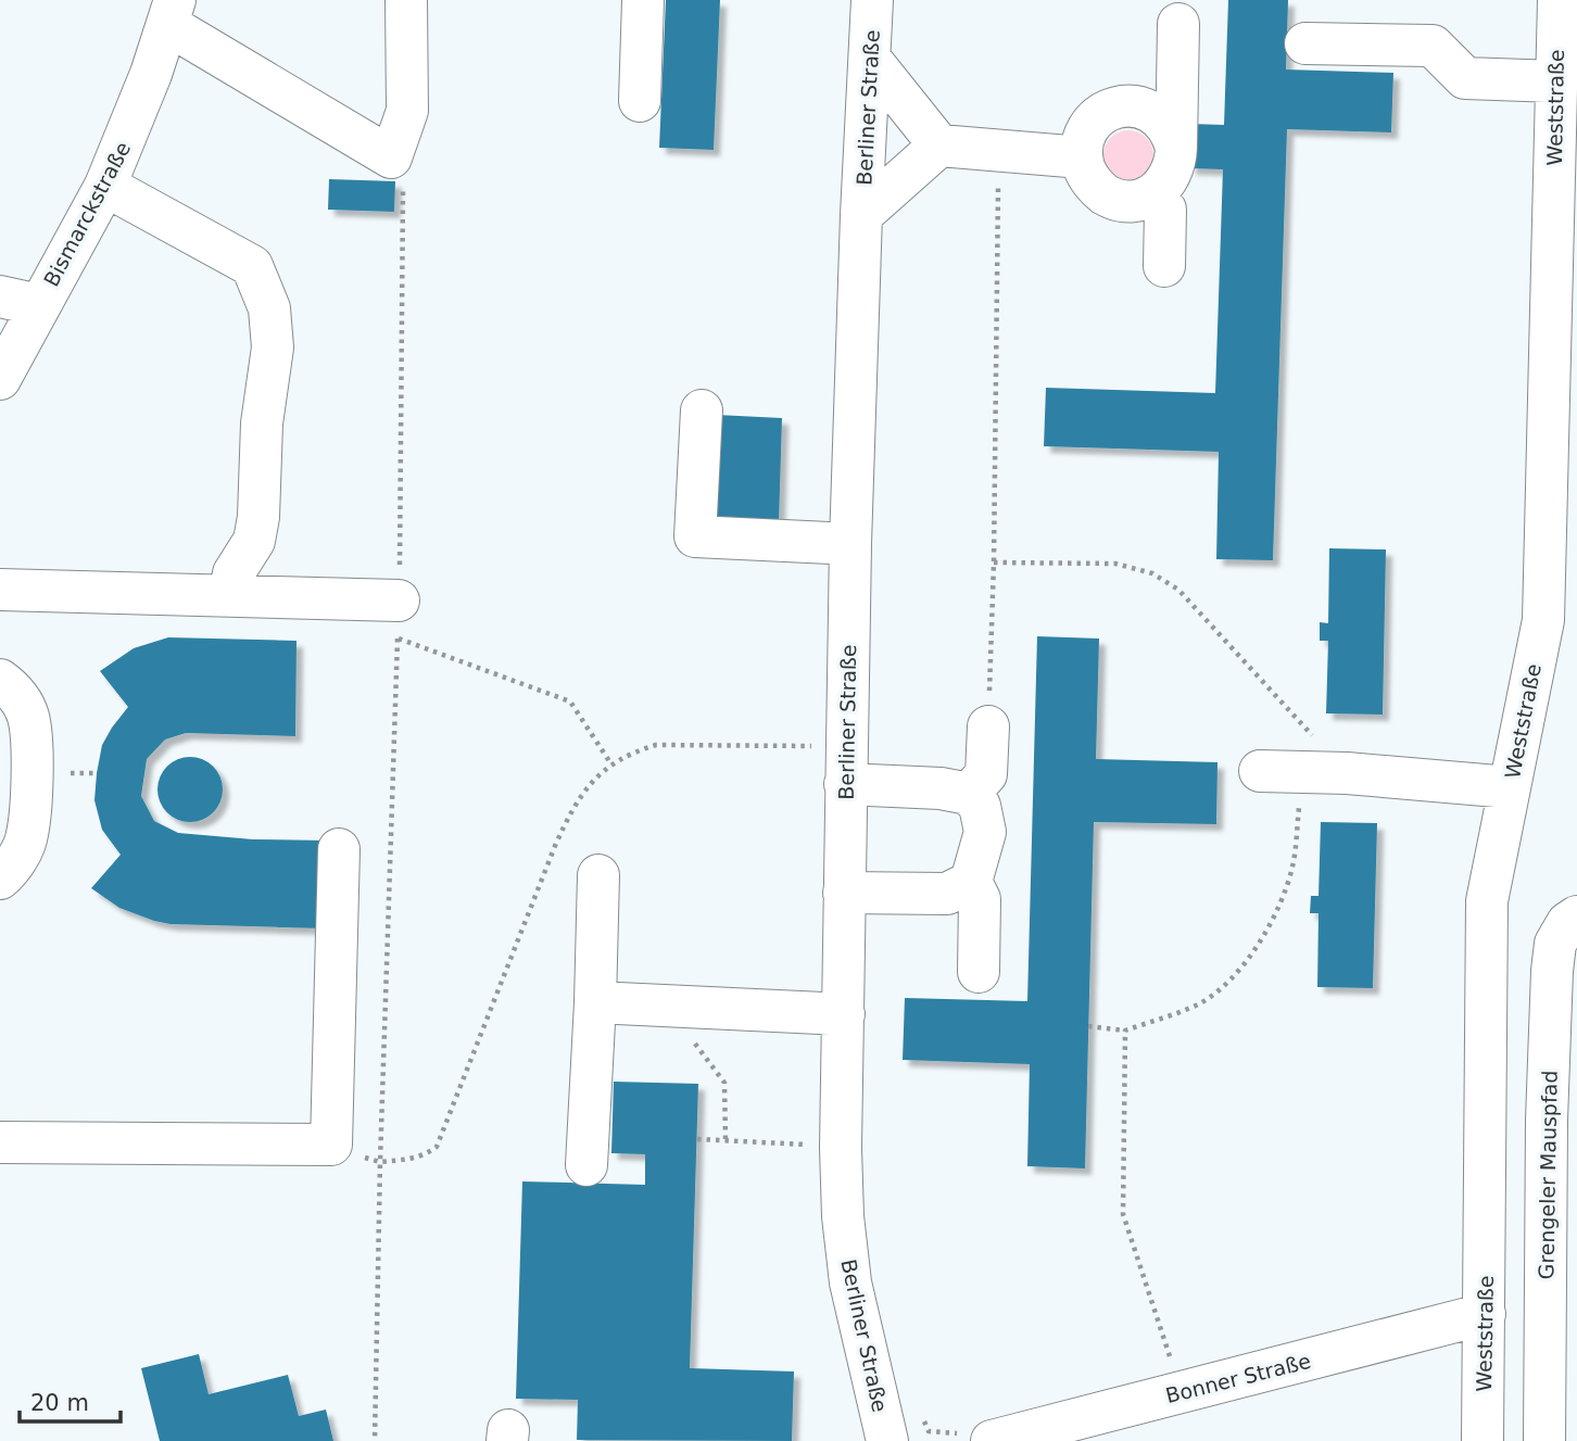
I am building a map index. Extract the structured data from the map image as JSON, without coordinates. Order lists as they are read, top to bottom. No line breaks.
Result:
{"streets":{"street":["Berliner Straße","Weststraße","Bismarckstraße","Grengeler Mauspfad","Bonner Straße"]},"crossings":[["Weststraße","Bonner Straße"]],"scale_bar":"20 m"}
